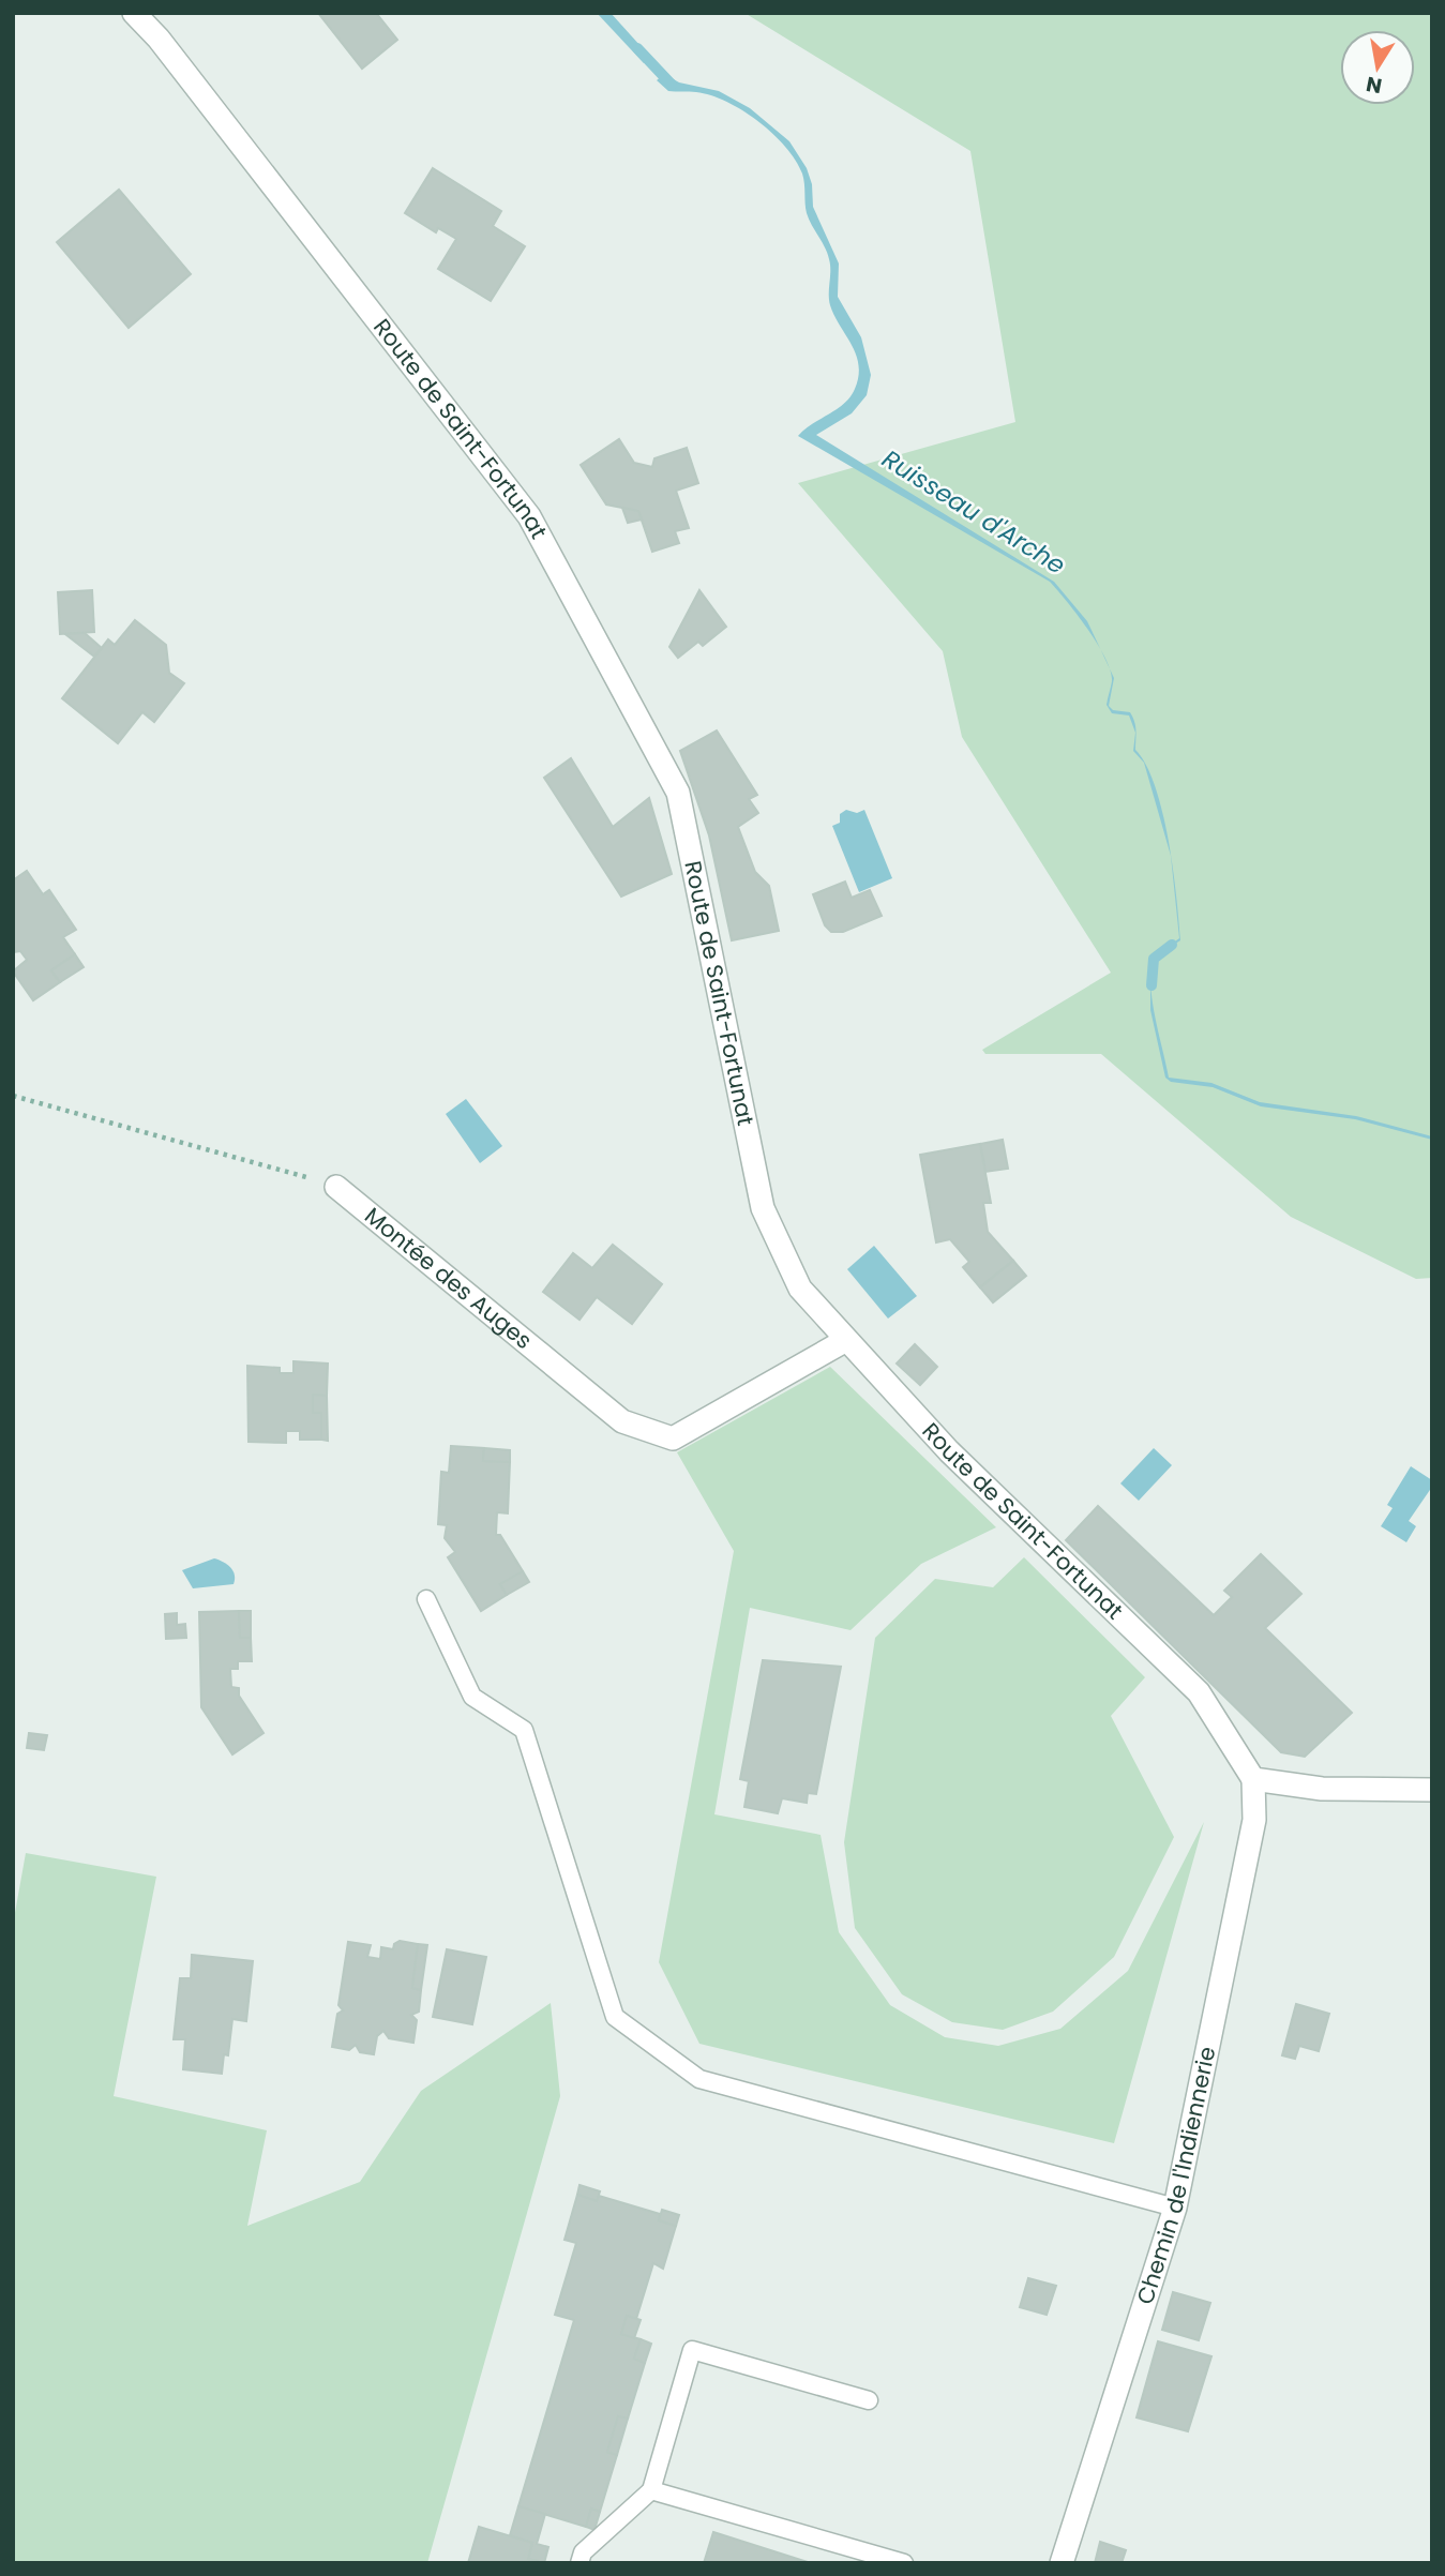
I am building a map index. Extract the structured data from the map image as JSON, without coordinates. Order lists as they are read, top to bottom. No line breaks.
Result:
{"streets":{"street":["Route de Saint-Fortunat","Montée des Auges","Chemin de l'Indiennerie"]},"crossings":[["Route de Saint-Fortunat","Montée des Auges"],["Route de Saint-Fortunat","Chemin de l'Indiennerie"]],"water":["Ruisseau d'Arche"],"north":"bottom"}
